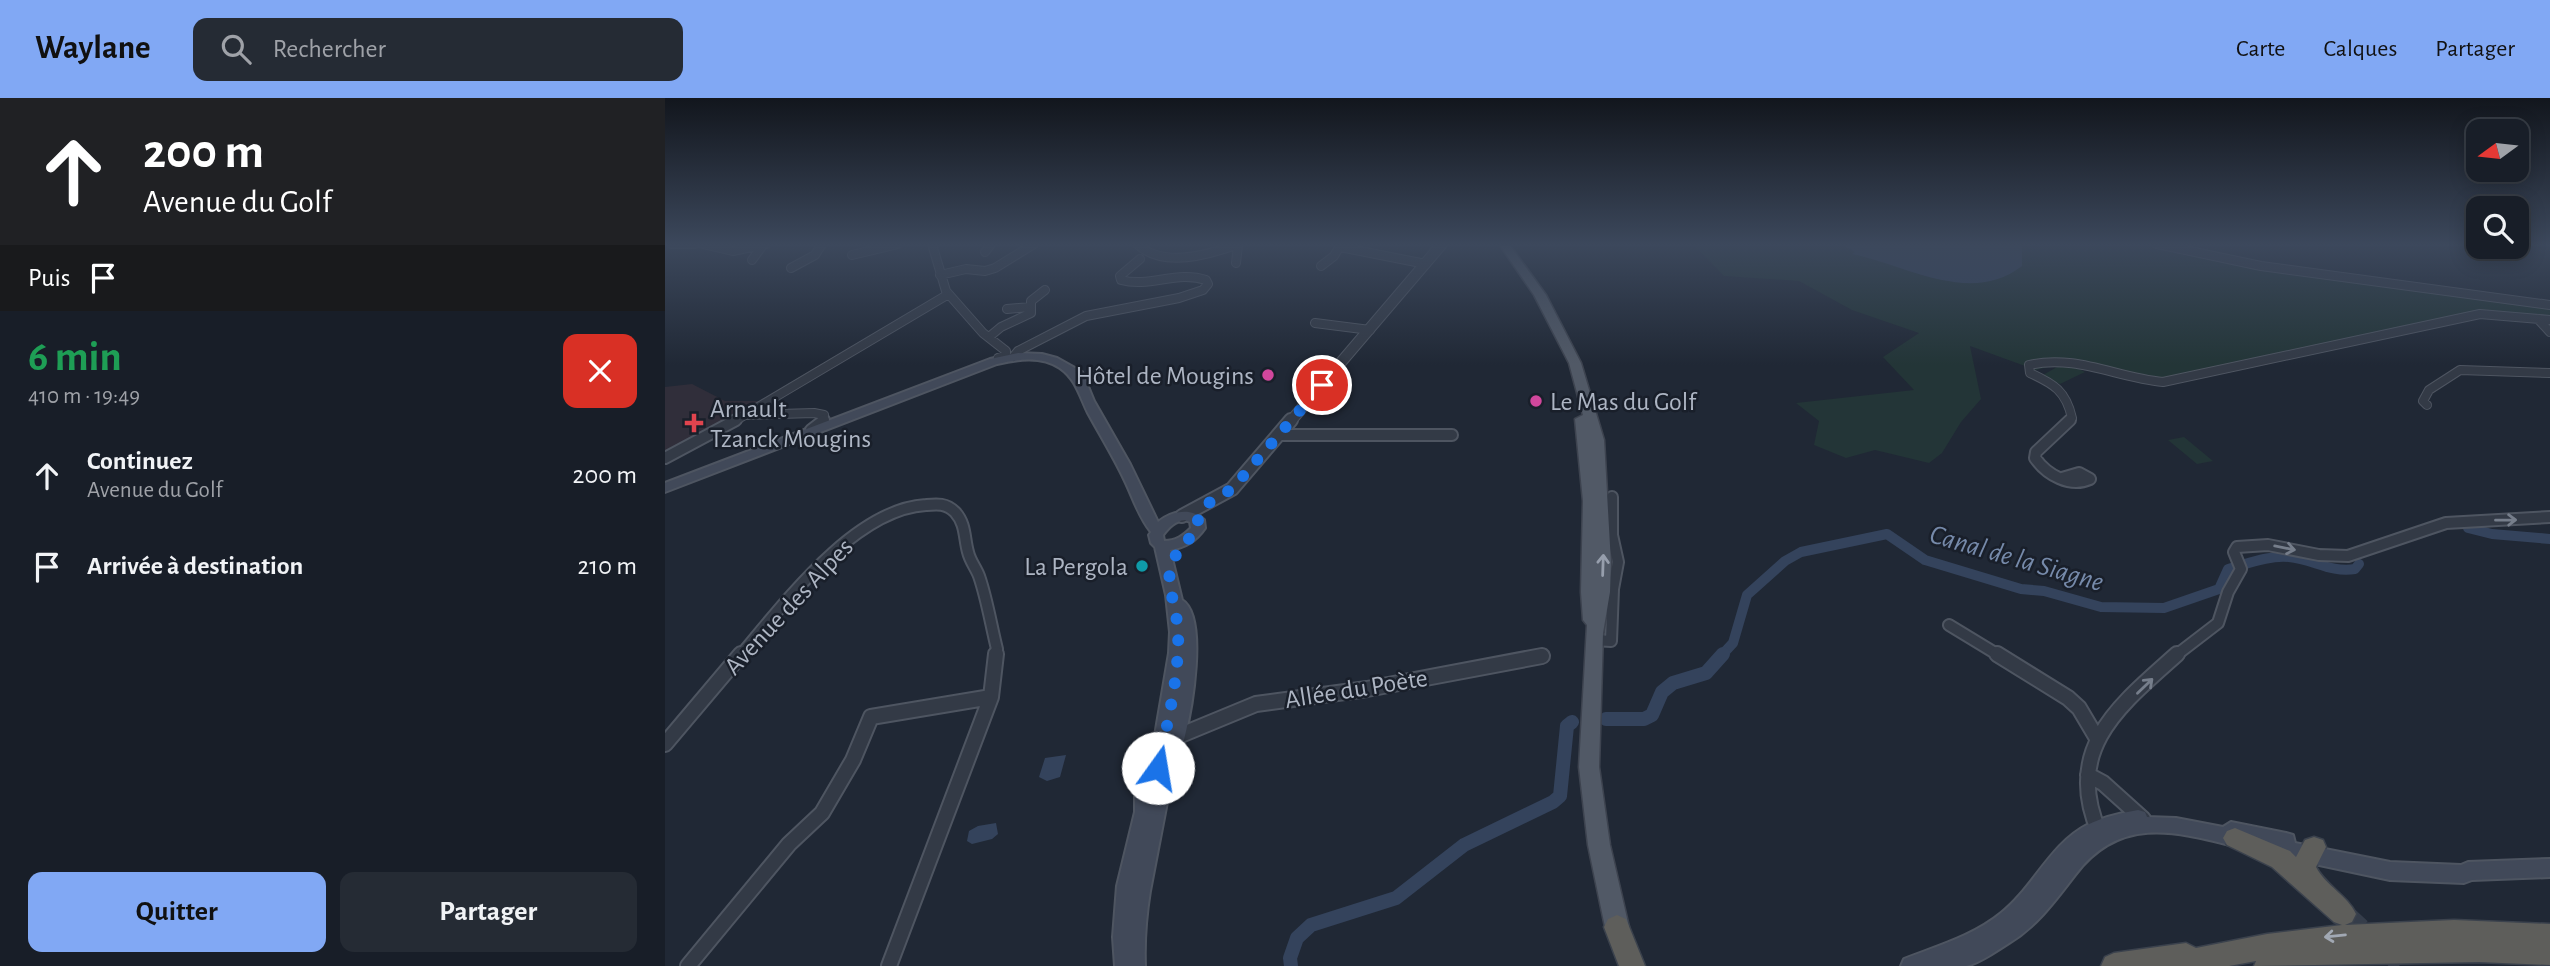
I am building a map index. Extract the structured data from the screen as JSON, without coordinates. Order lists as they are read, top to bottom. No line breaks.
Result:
{"streets":{"street":["Avenue des Alpes","Allée du Poète"]},"water":["Canal de la Siagne"],"places":{"other":["Hôtel de Mougins","Le Mas du Golf","La Pergola"],"health":["Arnault Tzanck Mougins"]},"north":"left","page":{"header":"Waylane","search":"Rechercher","nav":["Carte","Calques","Partager"],"turn":["200 m","Avenue du Golf"],"then":"Puis","heading":["6 min","410 m · 19:49"],"list":[{"name":"Continuez","note":"Avenue du Golf","value":"200 m"},{"name":"Arrivée à destination","value":"210 m"}],"buttons":["Quitter","Partager"]}}
